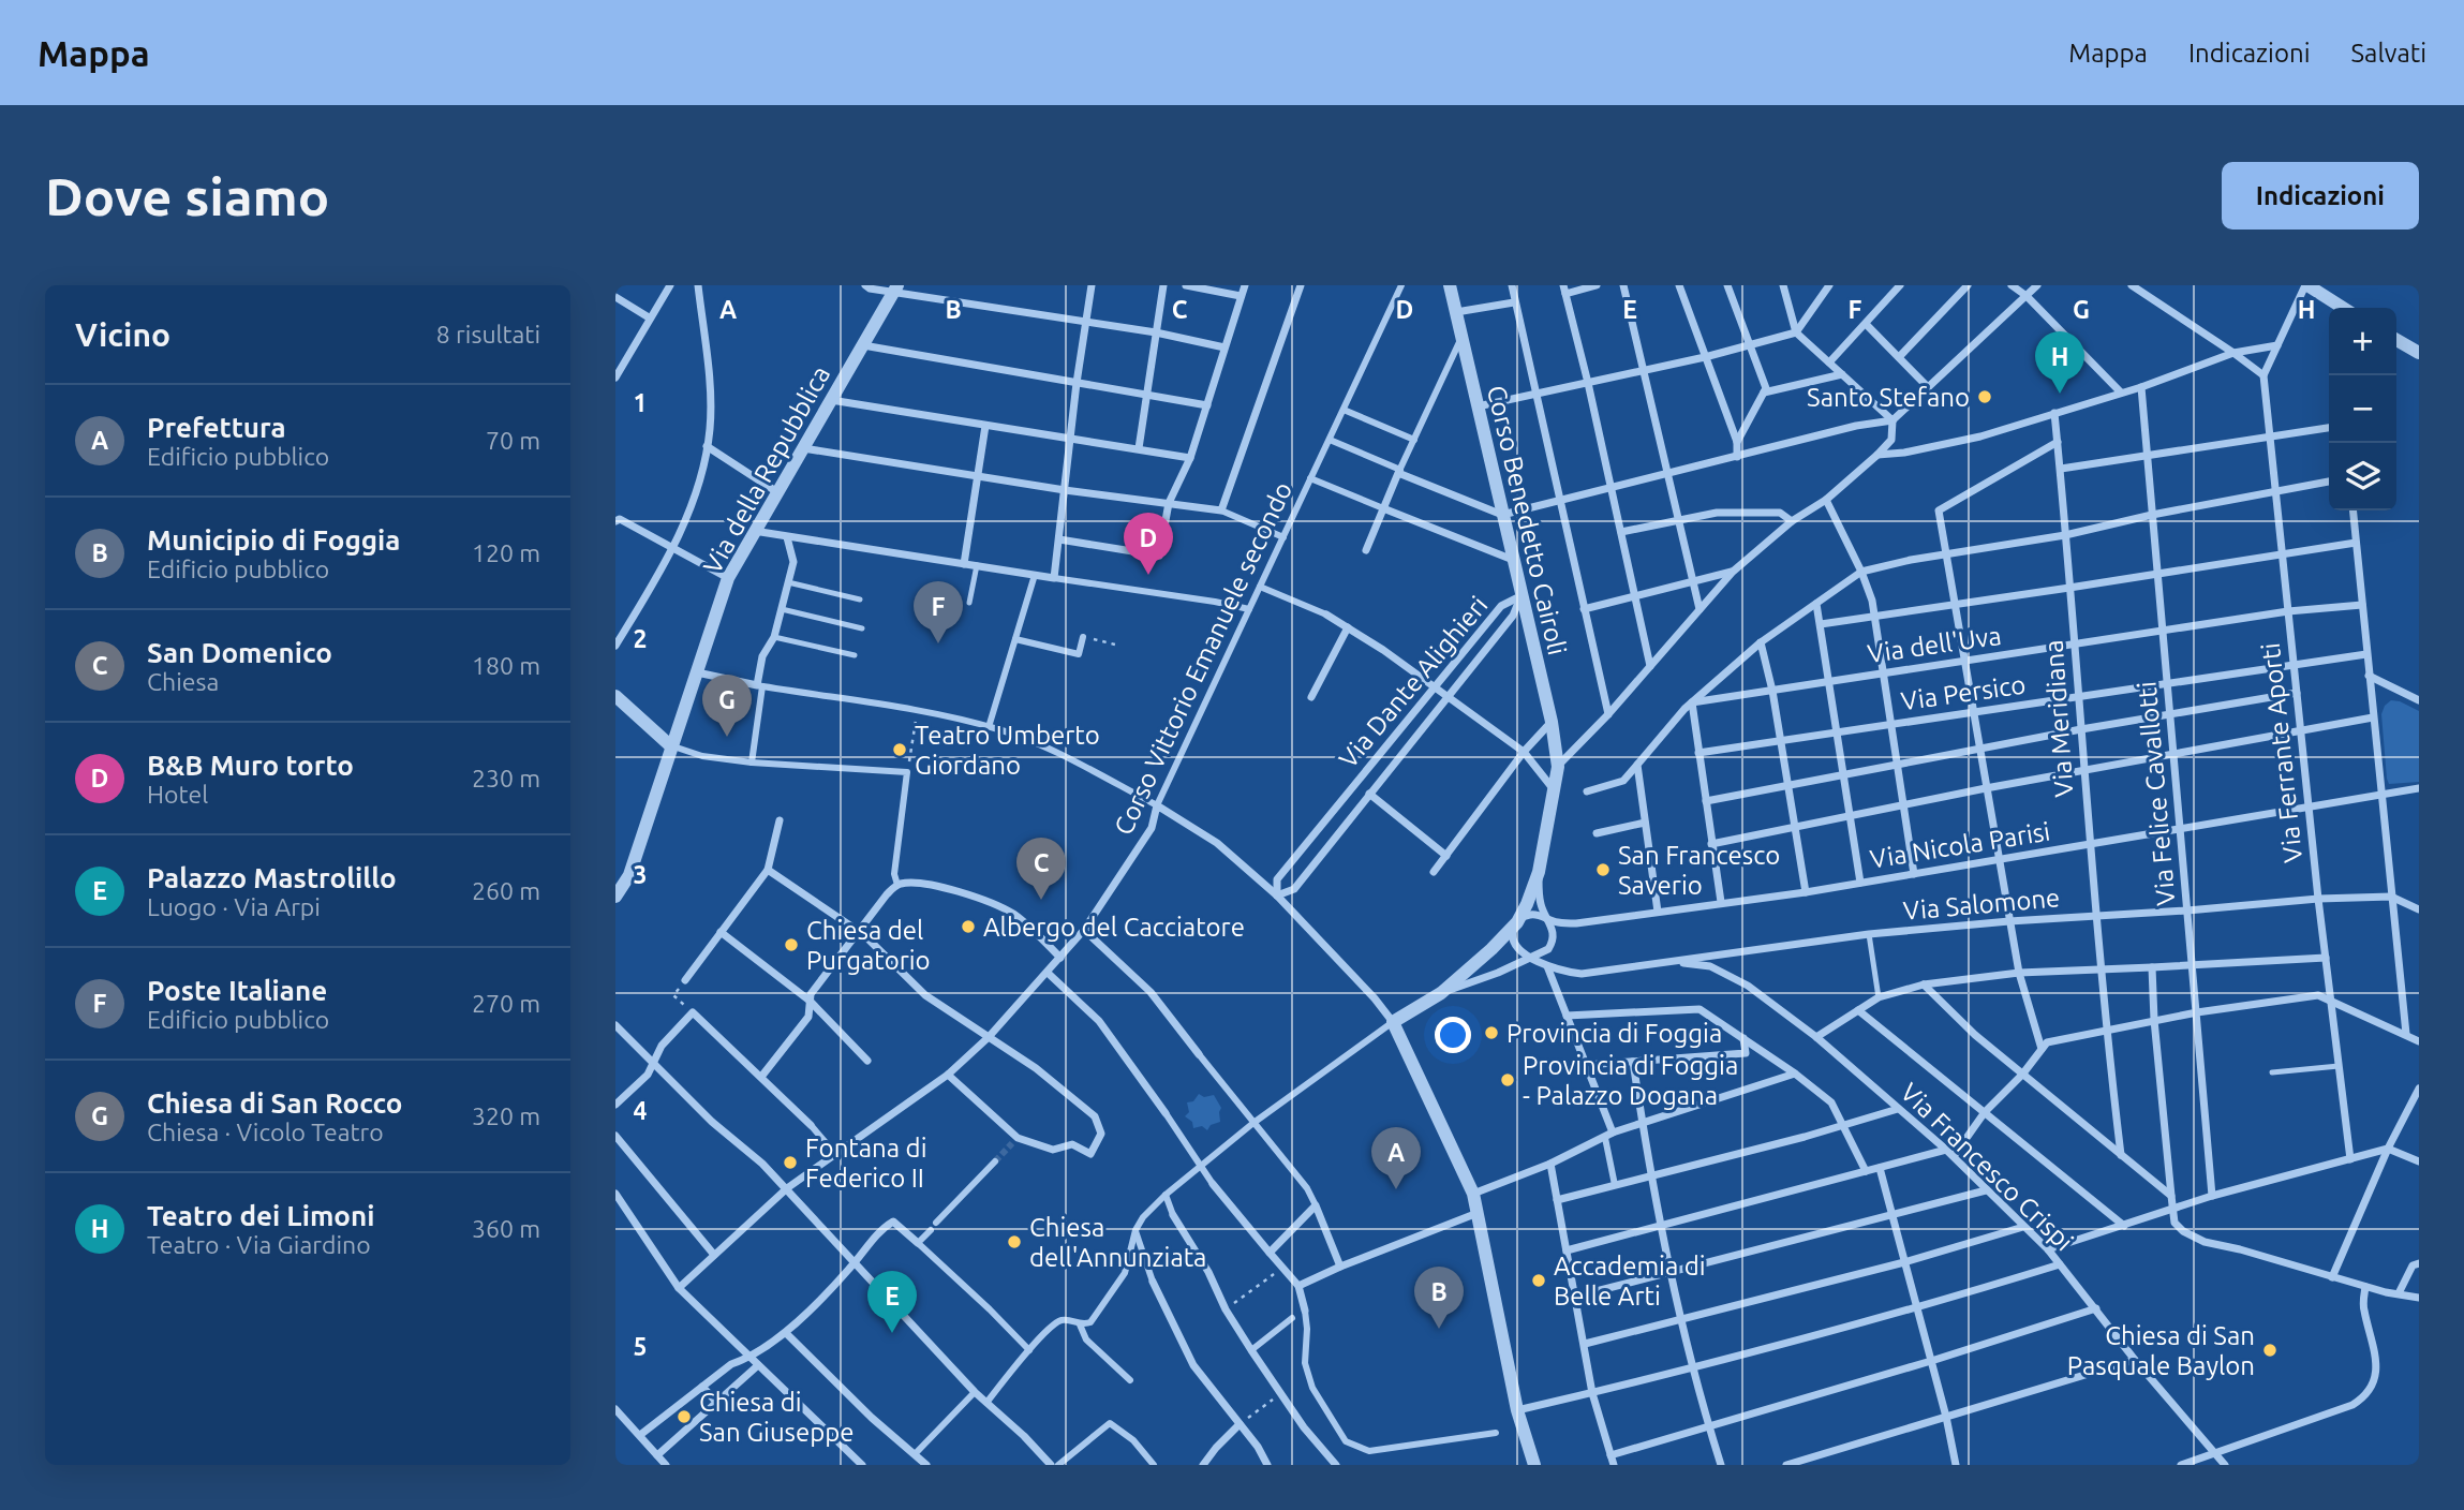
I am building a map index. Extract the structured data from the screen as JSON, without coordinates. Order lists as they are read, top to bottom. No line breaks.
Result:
{"streets":{"street":["Via della Repubblica","Corso Benedetto Cairoli","Via dell'Uva","Corso Vittorio Emanuele secondo","Via Dante Alighieri","Via Persico","Via Meridiana","Via Ferrante Aporti","Via Felice Cavallotti","Via Nicola Parisi","Via Salomone","Via Francesco Crispi"]},"crossings":[["Corso Benedetto Cairoli","Via Dante Alighieri"],["Via dell'Uva","Via Meridiana"],["Via dell'Uva","Via Ferrante Aporti"],["Via dell'Uva","Via Felice Cavallotti"],["Via Persico","Via Meridiana"],["Via Persico","Via Ferrante Aporti"],["Via Persico","Via Felice Cavallotti"],["Via Meridiana","Via Nicola Parisi"],["Via Meridiana","Via Salomone"],["Via Ferrante Aporti","Via Nicola Parisi"],["Via Ferrante Aporti","Via Salomone"],["Via Felice Cavallotti","Via Nicola Parisi"],["Via Felice Cavallotti","Via Salomone"],["Via Salomone","Via Francesco Crispi"]],"places":["Santo Stefano","Teatro Umberto Giordano","San Francesco Saverio","Albergo del Cacciatore","Chiesa del Purgatorio","Provincia di Foggia","Provincia di Foggia - Palazzo Dogana","Fontana di Federico II","Chiesa dell'Annunziata","Accademia di Belle Arti","Chiesa di San Pasquale Baylon","Chiesa di San Giuseppe"],"page":{"header":"Mappa","nav":["Mappa","Indicazioni","Salvati"],"buttons":"Indicazioni","title":"Dove siamo","heading":["Vicino","8 risultati"],"map_buttons":["+","−"],"pins":["H","D","F","G","C","A","B","E"],"list":[{"mark":"A","name":"Prefettura","note":"Edificio pubblico","value":"70 m"},{"mark":"B","name":"Municipio di Foggia","note":"Edificio pubblico","value":"120 m"},{"mark":"C","name":"San Domenico","note":"Chiesa","value":"180 m"},{"mark":"D","name":"B&B Muro torto","note":"Hotel","value":"230 m"},{"mark":"E","name":"Palazzo Mastrolillo","note":"Luogo · Via Arpi","value":"260 m"},{"mark":"F","name":"Poste Italiane","note":"Edificio pubblico","value":"270 m"},{"mark":"G","name":"Chiesa di San Rocco","note":"Chiesa · Vicolo Teatro","value":"320 m"},{"mark":"H","name":"Teatro dei Limoni","note":"Teatro · Via Giardino","value":"360 m"}]},"grid":{"columns":["A","B","C","D","E","F","G","H"],"rows":["1","2","3","4","5"]}}
